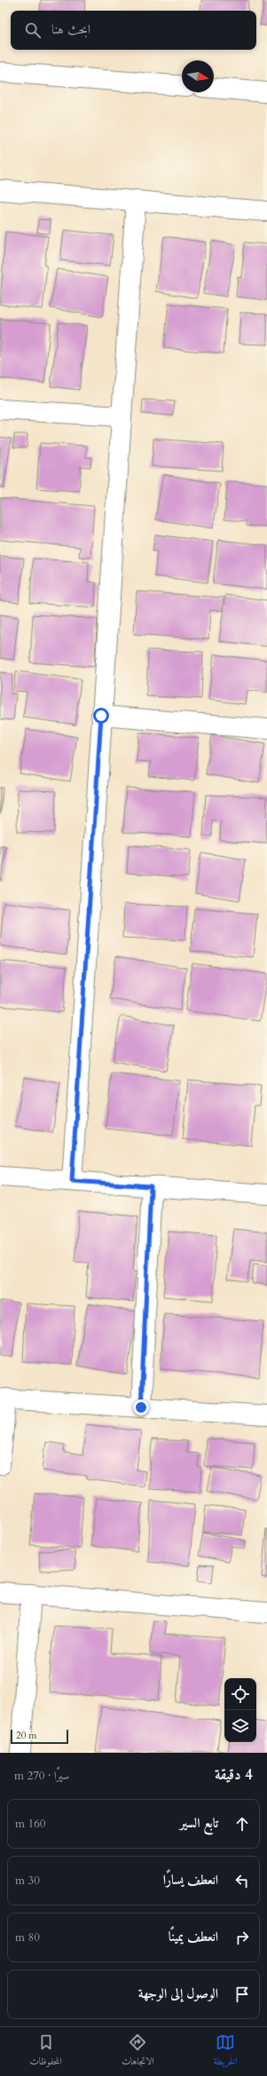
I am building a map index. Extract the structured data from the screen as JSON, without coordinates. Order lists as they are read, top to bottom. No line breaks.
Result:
{"scale_bar":"20 m","north":"right","page":{"search":"ابحث هنا","scale":"20 m","heading":["4 دقيقة","سيرًا · 270 m"],"list":[["تابع السير","160 m"],["انعطف يسارًا","30 m"],["انعطف يمينًا","80 m"],"الوصول إلى الوجهة"],"nav":["الخريطة","الاتجاهات","المحفوظات"]}}
